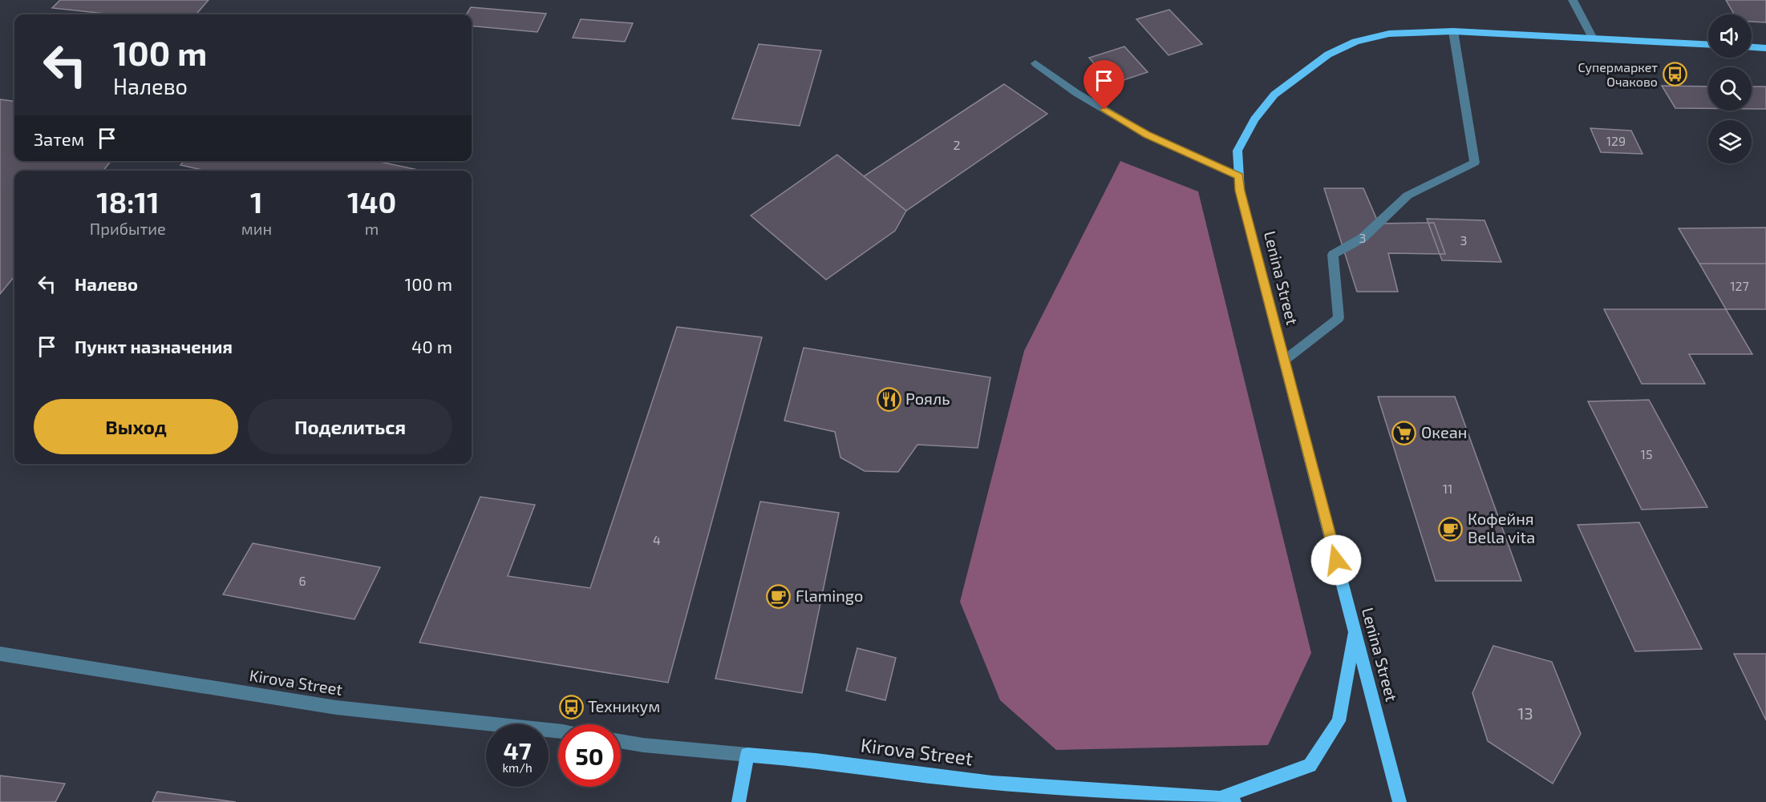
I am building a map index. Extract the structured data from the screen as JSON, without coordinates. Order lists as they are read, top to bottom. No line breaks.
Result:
{"streets":{"main road":["Lenina Street","Kirova Street"]},"crossings":[["Lenina Street","Kirova Street"]],"places":{"bus stop":["Супермаркет Очаково","Техникум"],"restaurant":["Рояль"],"supermarket":["Океан"],"cafe":["Кофейня Bella vita","Flamingo"]},"house_numbers":["129","2","3","3","127","15","11","4","6","13"],"page":{"turn":["100 m","Налево"],"then":"Затем","eta":["18:11","Прибытие","1","мин","140","m"],"list":[{"name":"Налево","value":"100 m"},{"name":"Пункт назначения","value":"40 m"}],"buttons":["Выход","Поделиться"],"speed":"47 km/h","limit":"50"}}
